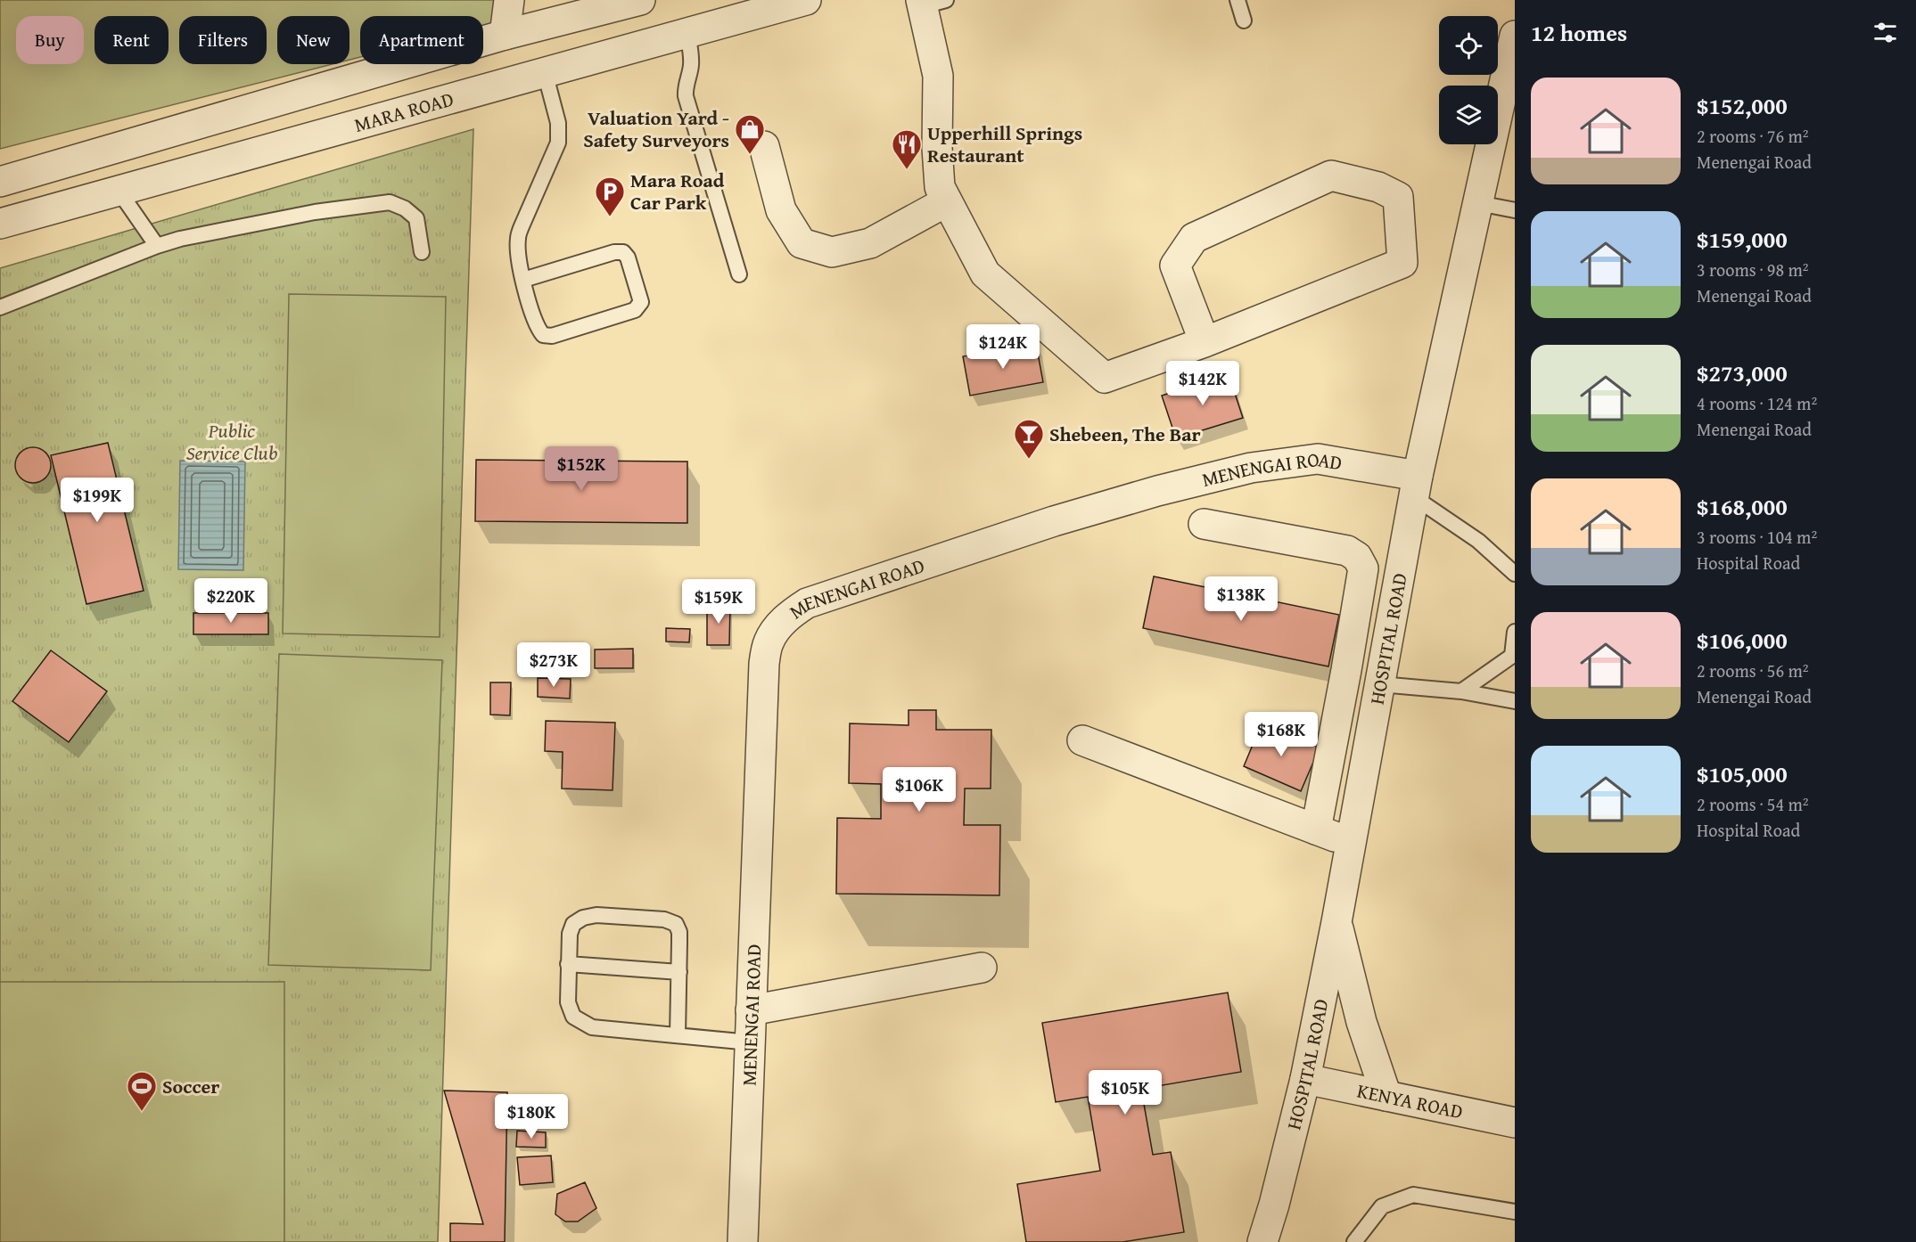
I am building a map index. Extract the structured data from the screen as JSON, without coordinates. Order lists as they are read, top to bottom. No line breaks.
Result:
{"streets":{"street":["MARA ROAD","MENENGAI ROAD","HOSPITAL ROAD","KENYA ROAD"]},"crossings":[["MENENGAI ROAD","HOSPITAL ROAD"],["HOSPITAL ROAD","KENYA ROAD"]],"parks":["Public Service Club"],"places":{"shop":["Valuation Yard - Safety Surveyors"],"restaurant":["Upperhill Springs Restaurant"],"parking":["Mara Road Car Park"],"bar":["Shebeen, The Bar"],"sports":["Soccer"]},"page":{"heading":"12 homes","chip":["Buy","Rent","Filters","New","Apartment"],"list":[{"name":"$152,000","note":"2 rooms · 76 m² · Menengai Road"},{"name":"$159,000","note":"3 rooms · 98 m² · Menengai Road"},{"name":"$273,000","note":"4 rooms · 124 m² · Menengai Road"},{"name":"$168,000","note":"3 rooms · 104 m² · Hospital Road"},{"name":"$106,000","note":"2 rooms · 56 m² · Menengai Road"},{"name":"$105,000","note":"2 rooms · 54 m² · Hospital Road"}],"price":["$124K","$142K","$152K","$199K","$138K","$220K","$159K","$273K","$168K","$106K","$105K","$180K"]}}
